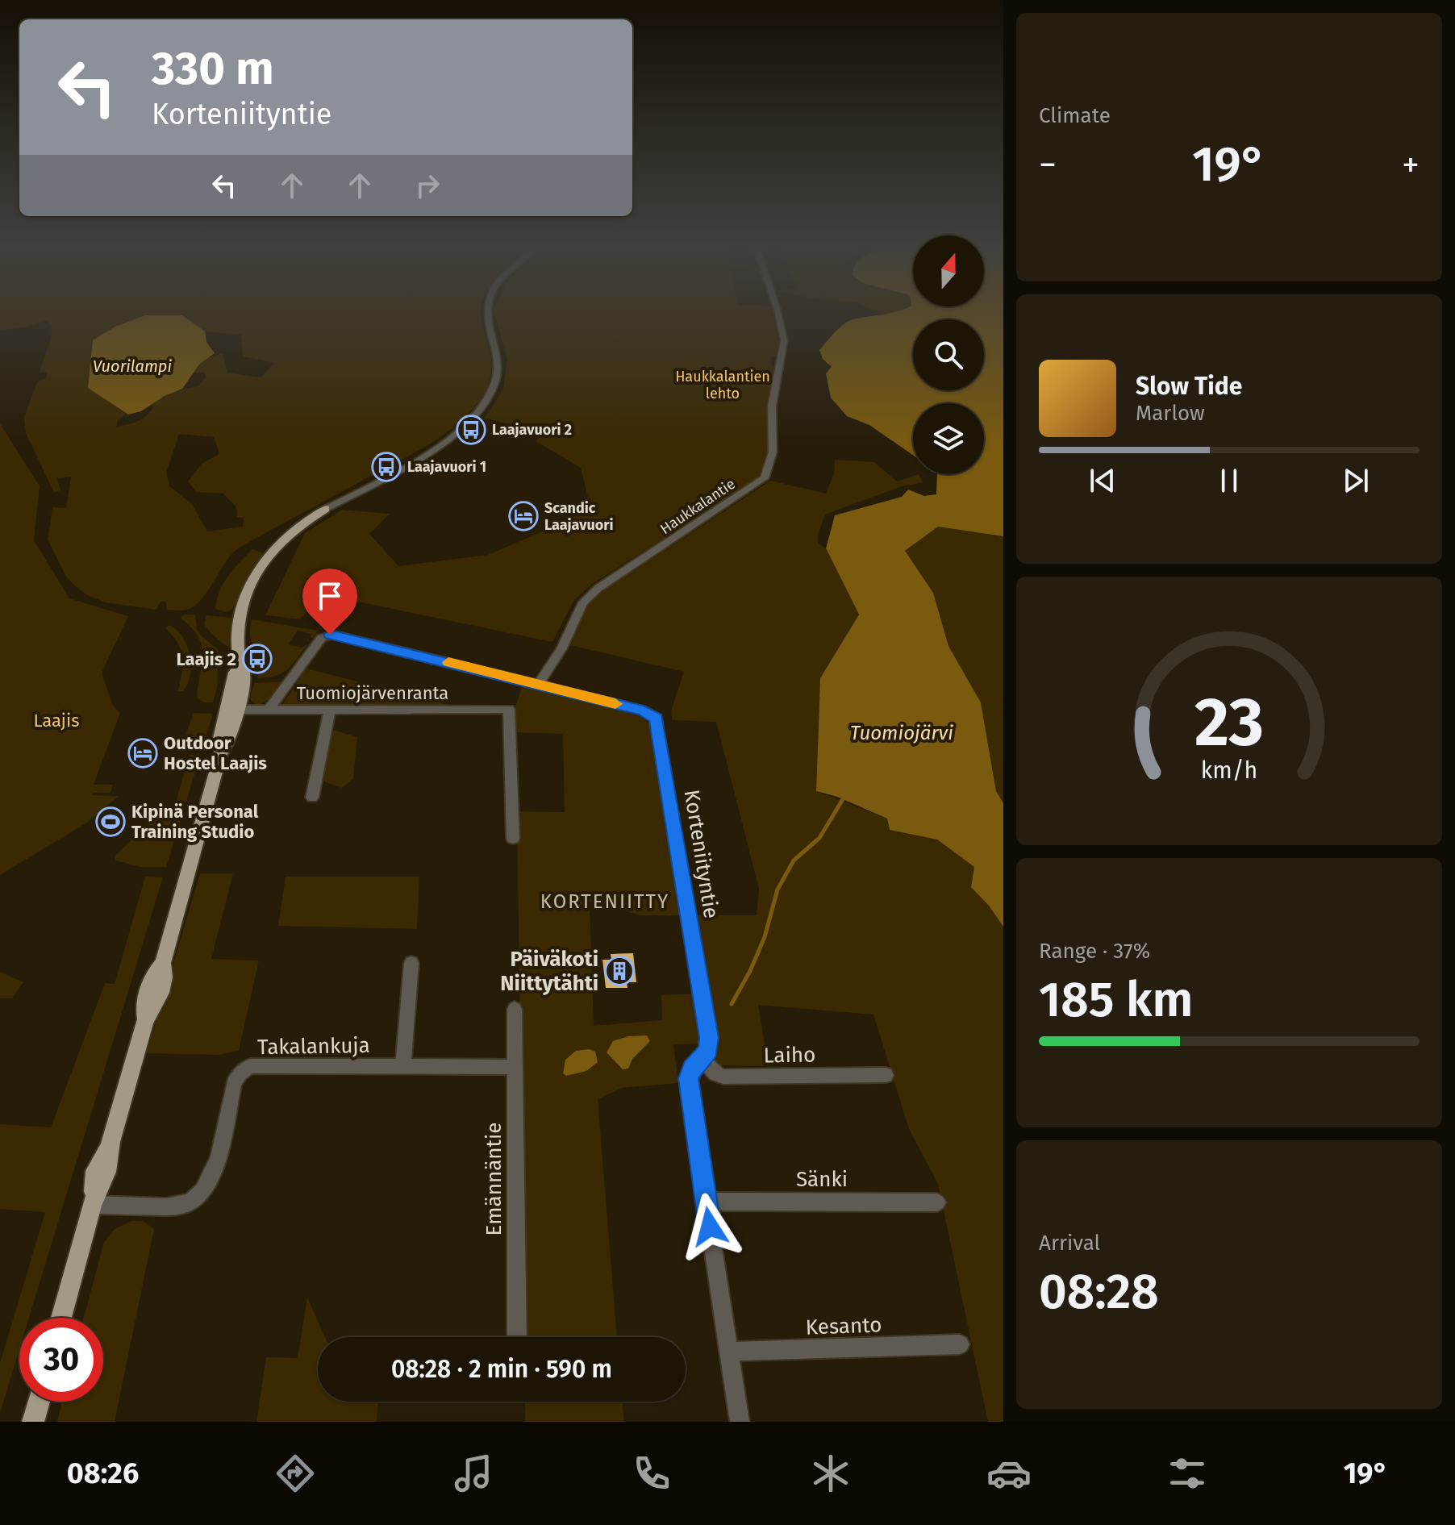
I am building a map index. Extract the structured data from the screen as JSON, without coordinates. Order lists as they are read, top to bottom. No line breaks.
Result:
{"streets":{"street":["Haukkalantie","Tuomiojärvenranta","Korteniityntie","Takalankuja","Laiho","Emännäntie","Sänki","Kesanto"]},"crossings":[["Haukkalantie","Korteniityntie"],["Tuomiojärvenranta","Korteniityntie"],["Korteniityntie","Laiho"],["Korteniityntie","Sänki"],["Korteniityntie","Kesanto"],["Takalankuja","Emännäntie"]],"districts":["KORTENIITTY"],"water":["Vuorilampi","Tuomiojärvi"],"parks":["Haukkalantien lehto","Laajis"],"places":{"bus stop":["Laajavuori 2","Laajavuori 1","Laajis 2"],"hotel":["Scandic Laajavuori","Outdoor Hostel Laajis"],"sports":["Kipinä Personal Training Studio"],"building":["Päiväkoti Niittytähti"]},"north":"top","page":{"tile":["Climate",["Range · 37%","185 km"],["Arrival","08:28"]],"turn":["330 m","Korteniityntie"],"heat":["−","19°","+"],"song":["Slow Tide","Marlow"],"limit":"30","trip":"08:28 · 2 min · 590 m","tabs":["08:26","19°"],"gauge":["23","km/h"]}}
